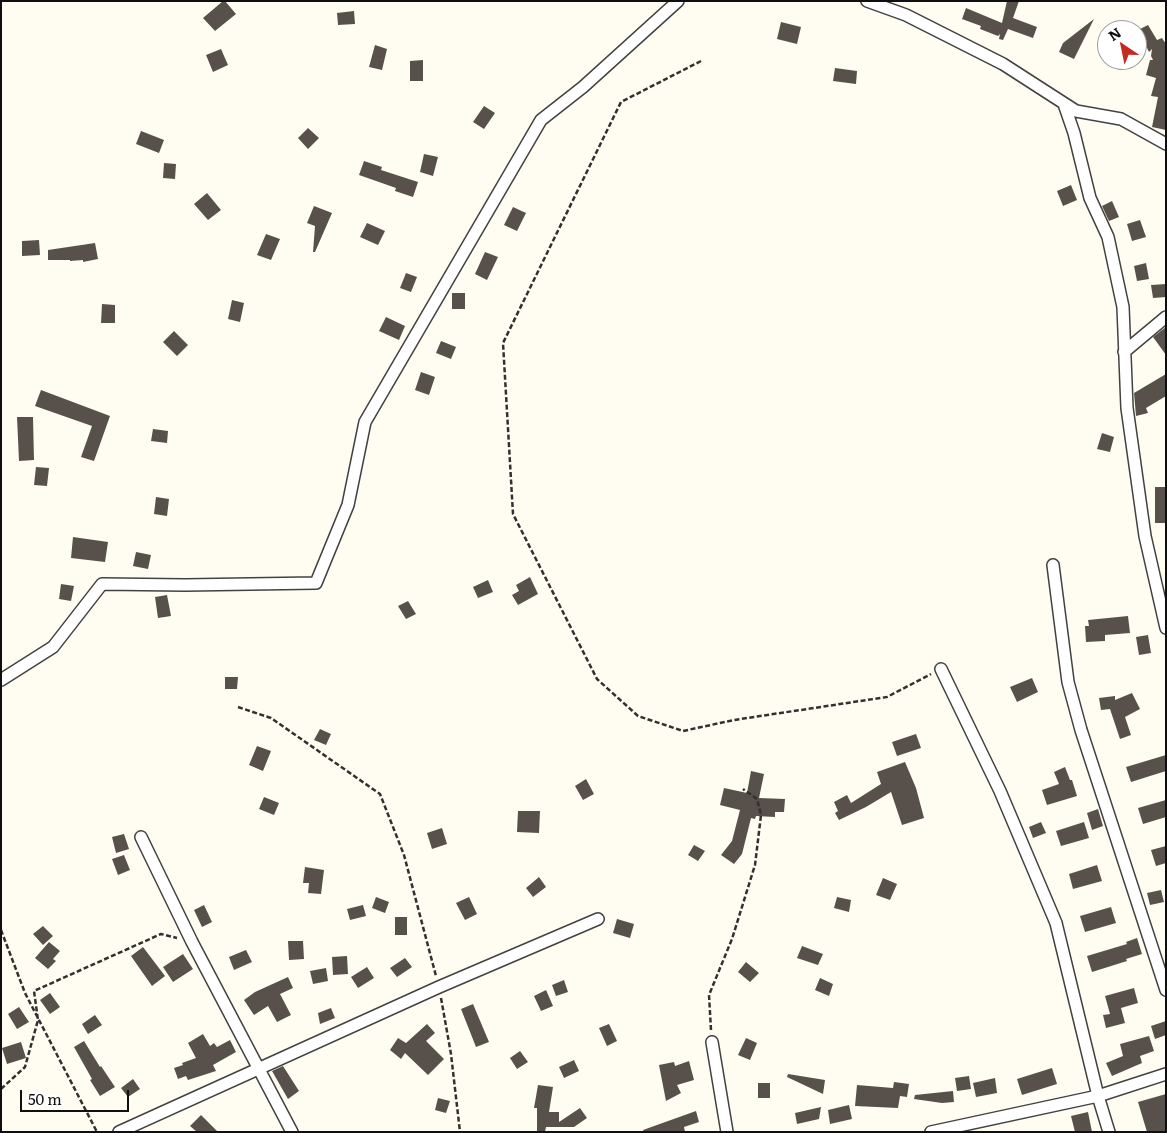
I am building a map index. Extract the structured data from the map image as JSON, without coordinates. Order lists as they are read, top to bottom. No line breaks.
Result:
{"scale_bar":"50 m","north":"top left"}
